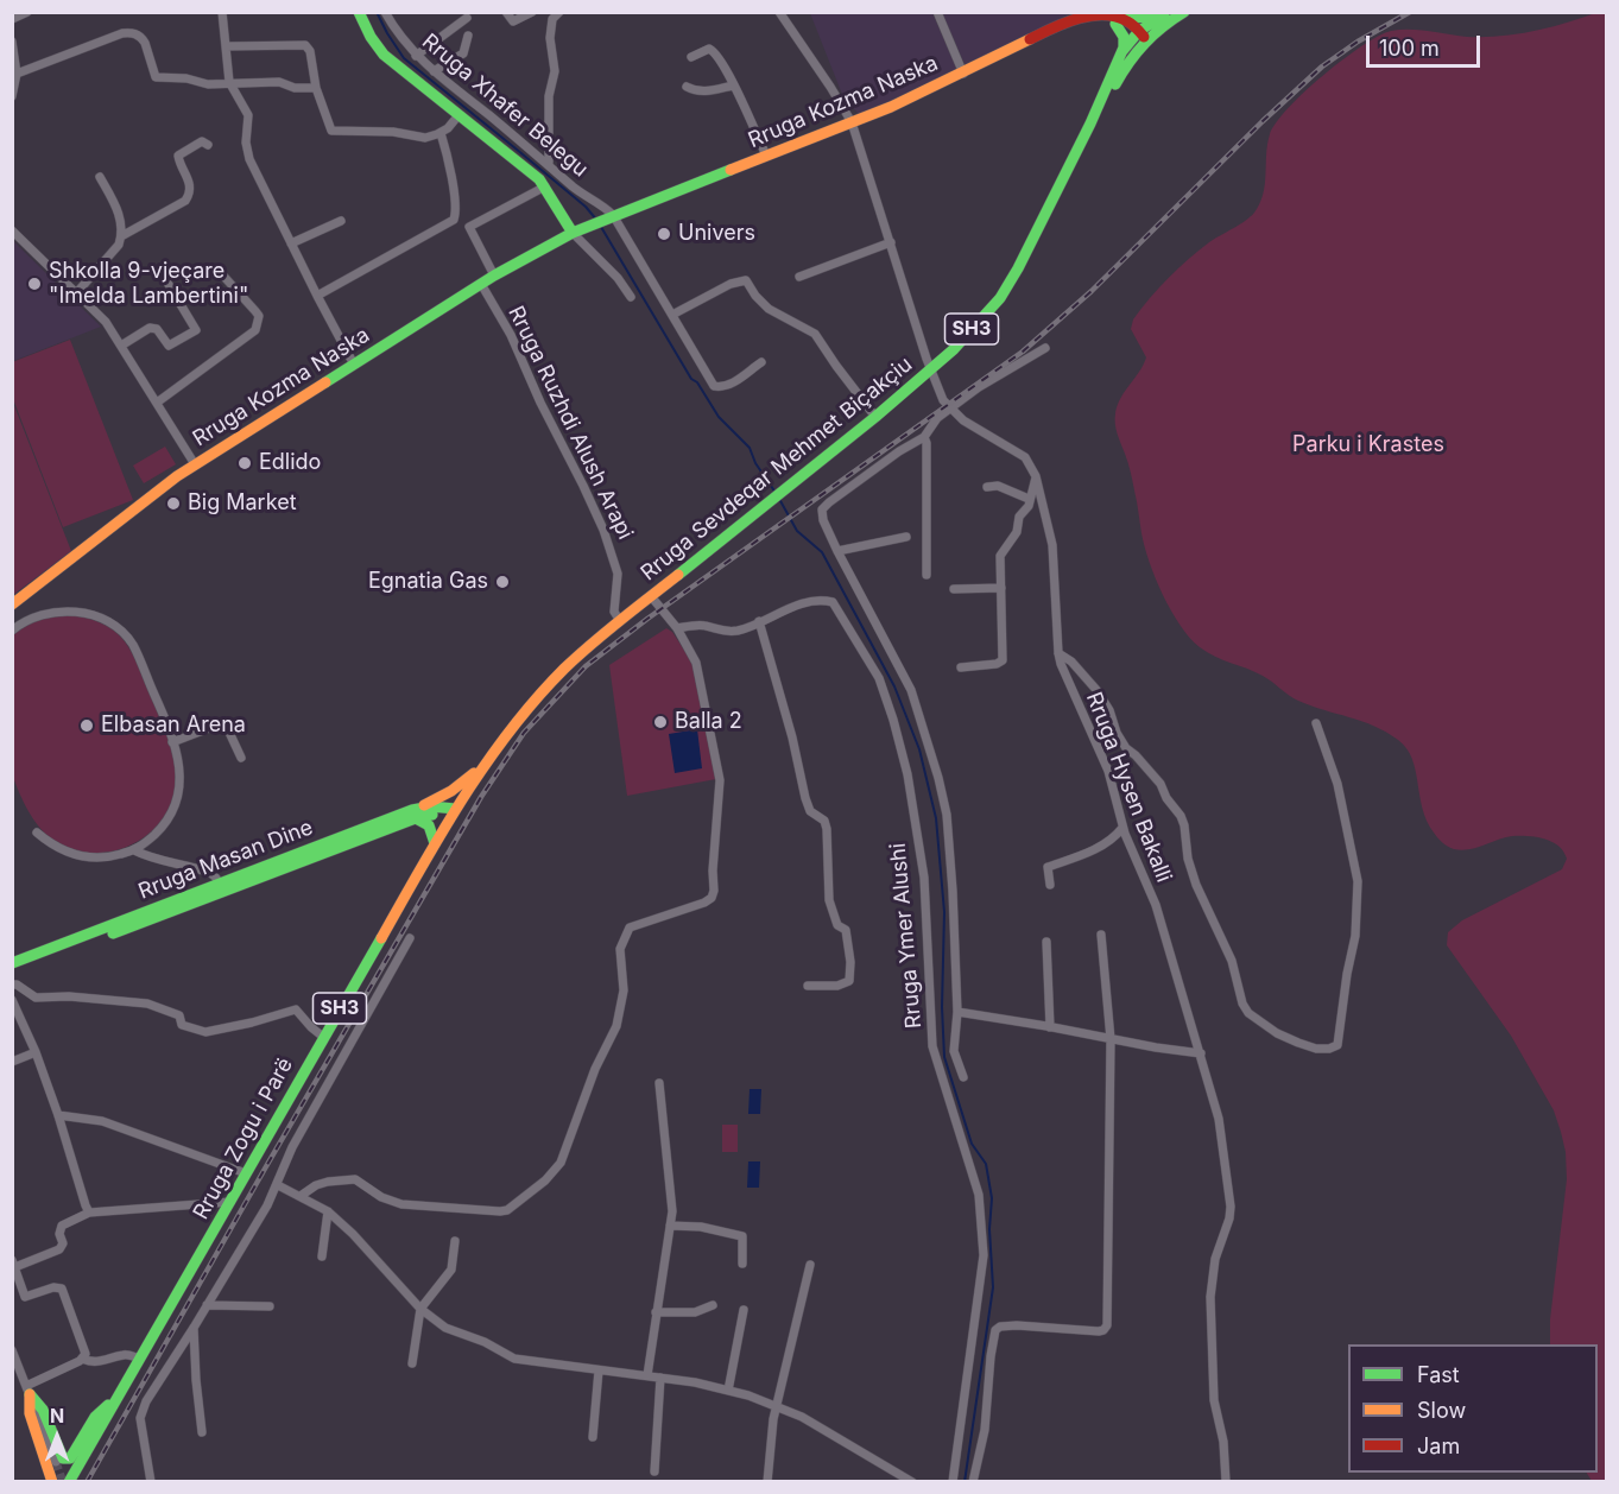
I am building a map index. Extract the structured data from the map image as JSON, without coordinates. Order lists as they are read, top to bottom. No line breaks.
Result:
{"streets":{"main road":["Rruga Kozma Naska","SH3","Rruga Sevdeqar Mehmet Biçakçiu","Rruga Masan Dine","Rruga Zogu i Parë"],"street":["Rruga Xhafer Belegu","Rruga Ruzhdi Alush Arapi","Rruga Hysen Bakalli","Rruga Ymer Alushi"]},"crossings":[["Rruga Kozma Naska","Rruga Xhafer Belegu"],["Rruga Kozma Naska","SH3"],["Rruga Kozma Naska","Rruga Ruzhdi Alush Arapi"],["Rruga Kozma Naska","Rruga Hysen Bakalli"],["SH3","Rruga Sevdeqar Mehmet Biçakçiu"],["Rruga Ruzhdi Alush Arapi","Rruga Sevdeqar Mehmet Biçakçiu"],["Rruga Sevdeqar Mehmet Biçakçiu","Rruga Hysen Bakalli"],["Rruga Sevdeqar Mehmet Biçakçiu","Rruga Masan Dine"],["Rruga Sevdeqar Mehmet Biçakçiu","Rruga Zogu i Parë"],["Rruga Masan Dine","Rruga Zogu i Parë"]],"parks":["Parku i Krastes"],"places":["Univers","Shkolla 9-vjeçare \"Imelda Lambertini\"","Edlido","Big Market","Egnatia Gas","Balla 2","Elbasan Arena"],"legend":["Fast","Slow","Jam"],"scale_bar":"100 m","north":"top"}
